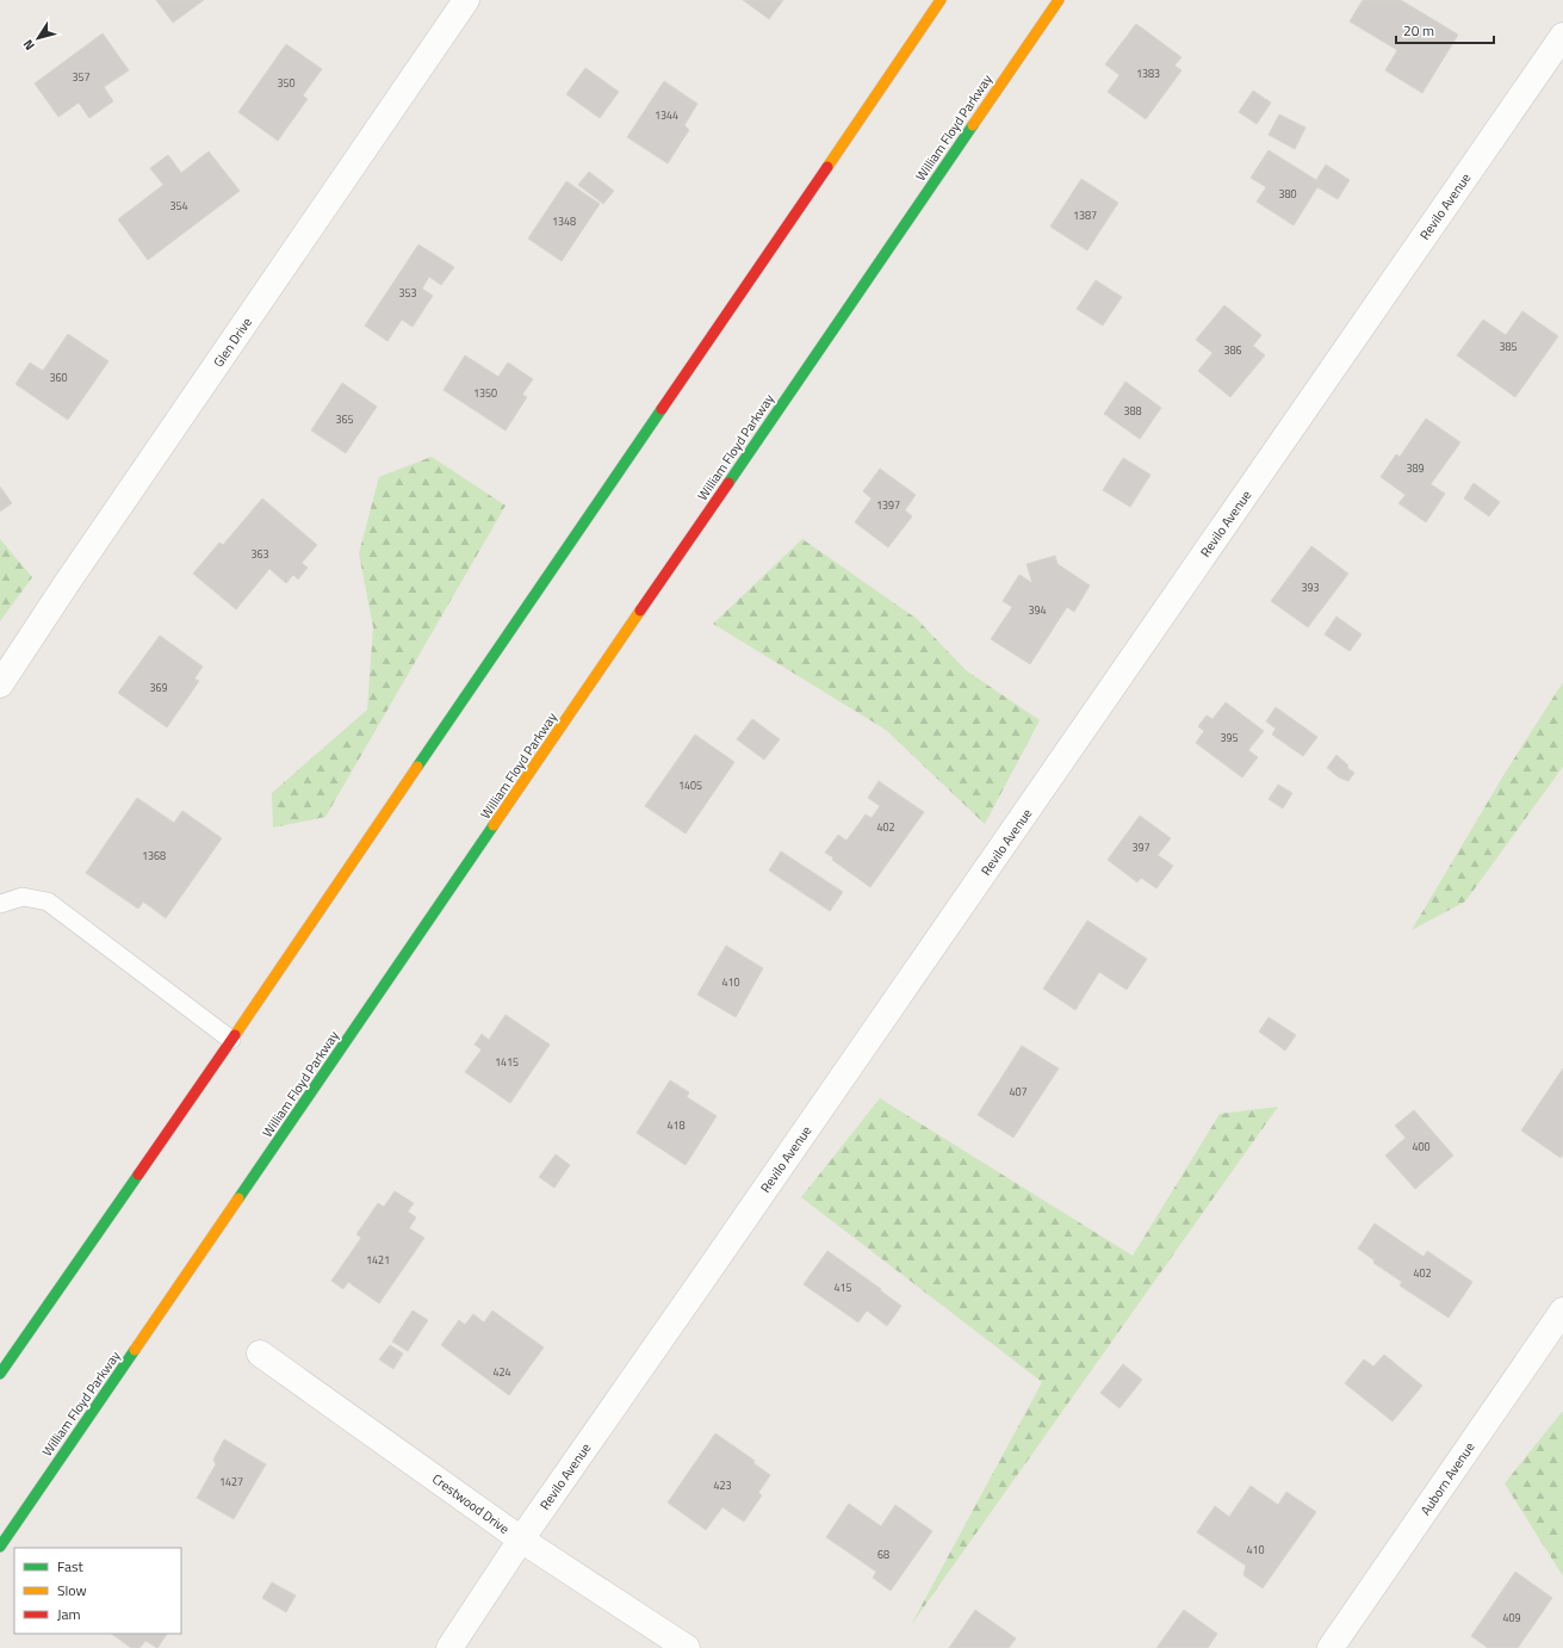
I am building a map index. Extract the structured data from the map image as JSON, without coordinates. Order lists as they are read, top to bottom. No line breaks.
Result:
{"streets":{"highway":["William Floyd Parkway"],"street":["Revilo Avenue","Glen Drive","Auborn Avenue","Crestwood Drive"]},"crossings":[["Revilo Avenue","Crestwood Drive"]],"house_numbers":["1383","357","350","1344","380","354","1387","1348","353","385","386","360","1350","388","365","389","1397","363","393","394","369","395","1405","402","397","1368","410","1415","407","418","400","1421","402","415","424","1427","423","410","68","409"],"legend":["Fast","Slow","Jam"],"scale_bar":"20 m","north":"bottom left"}
